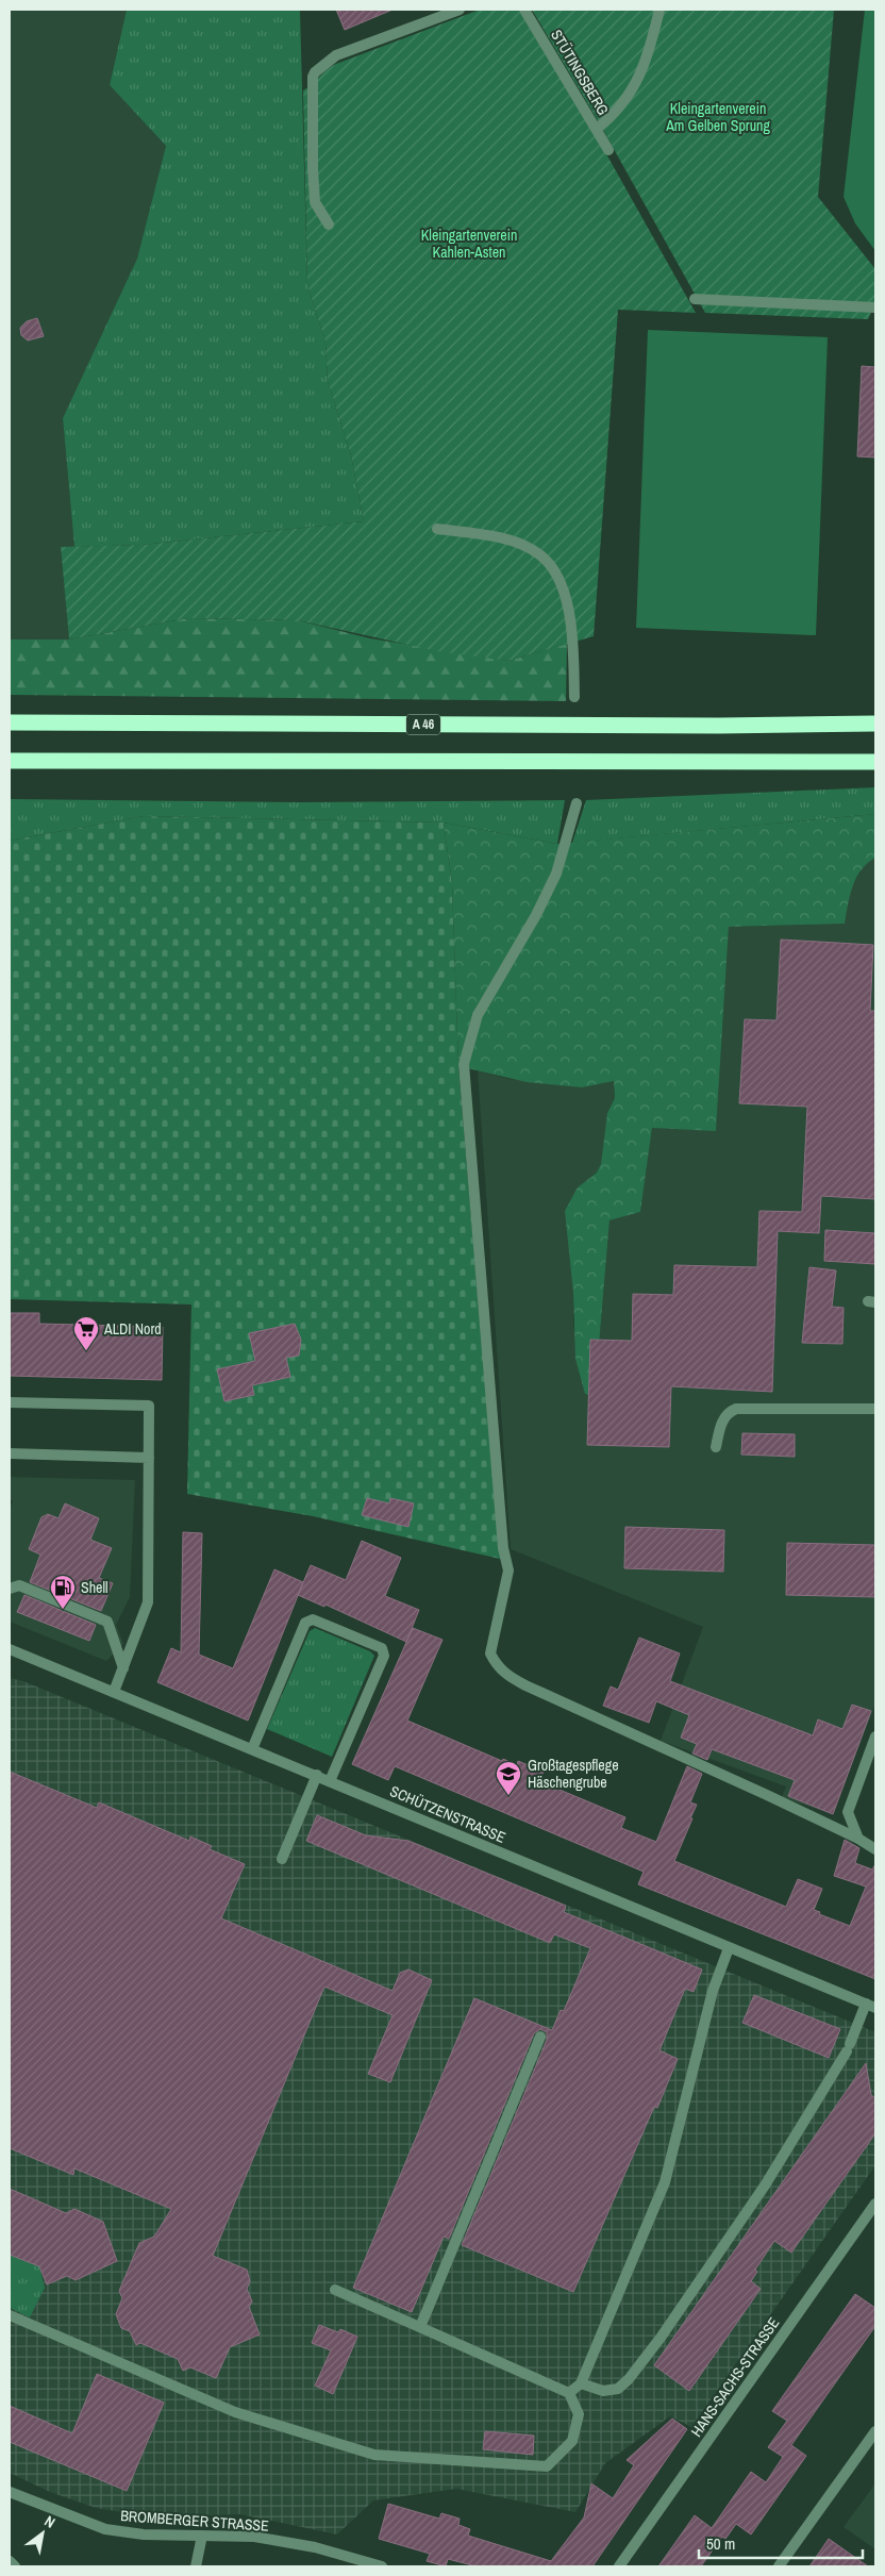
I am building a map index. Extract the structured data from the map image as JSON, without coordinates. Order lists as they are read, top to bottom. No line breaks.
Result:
{"streets":{"highway":["A 46"],"street":["STÜTINGSBERG","SCHÜTZENSTRASSE","HANS-SACHS-STRASSE","BROMBERGER STRASSE"]},"parks":["Kleingartenverein Am Gelben Sprung","Kleingartenverein Kahlen-Asten"],"places":{"supermarket":["ALDI Nord"],"fuel station":["Shell"],"school or university":["Großtagespflege Häschengrube"]},"scale_bar":"50 m","north":"top right"}
